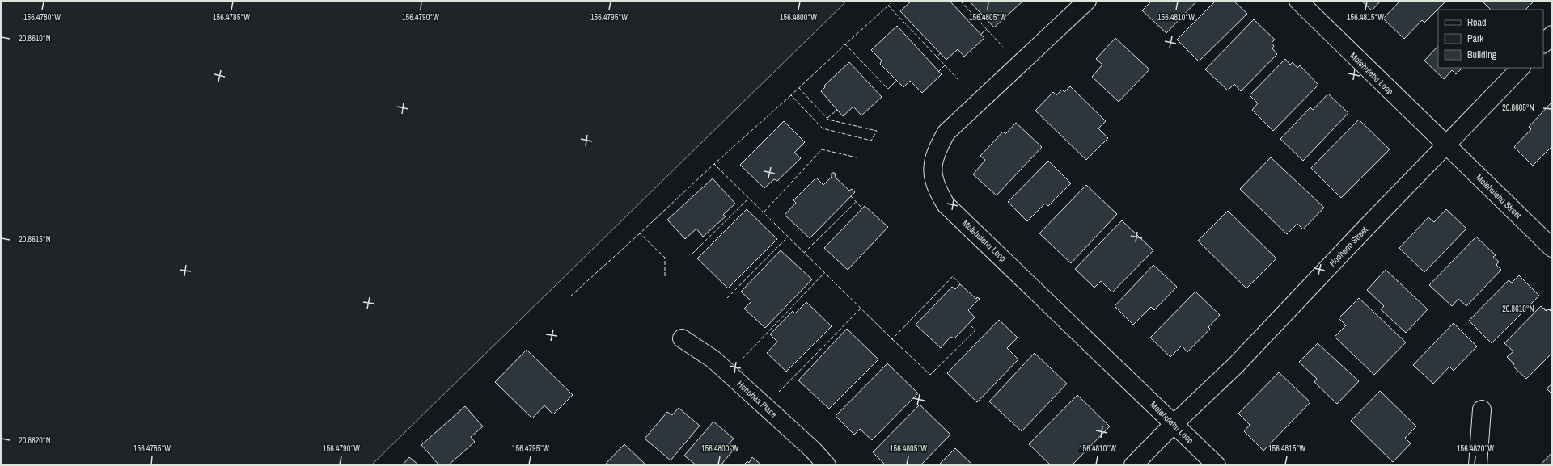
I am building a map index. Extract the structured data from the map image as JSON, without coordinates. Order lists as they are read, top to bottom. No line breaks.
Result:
{"streets":{"street":["Molehulehu Loop","Molehulehu Street","Hooheno Street","Henohea Place"]},"crossings":[["Molehulehu Loop","Molehulehu Street"],["Molehulehu Loop","Hooheno Street"],["Molehulehu Street","Hooheno Street"]],"legend":["Road","Park","Building"],"coordinates":["156.4785°W","156.4790°W","156.4795°W","156.4800°W","156.4805°W","156.4810°W","156.4815°W","156.4780°W","20.8610°N","20.8605°N","20.8615°N","20.8620°N","156.4820°W"]}
